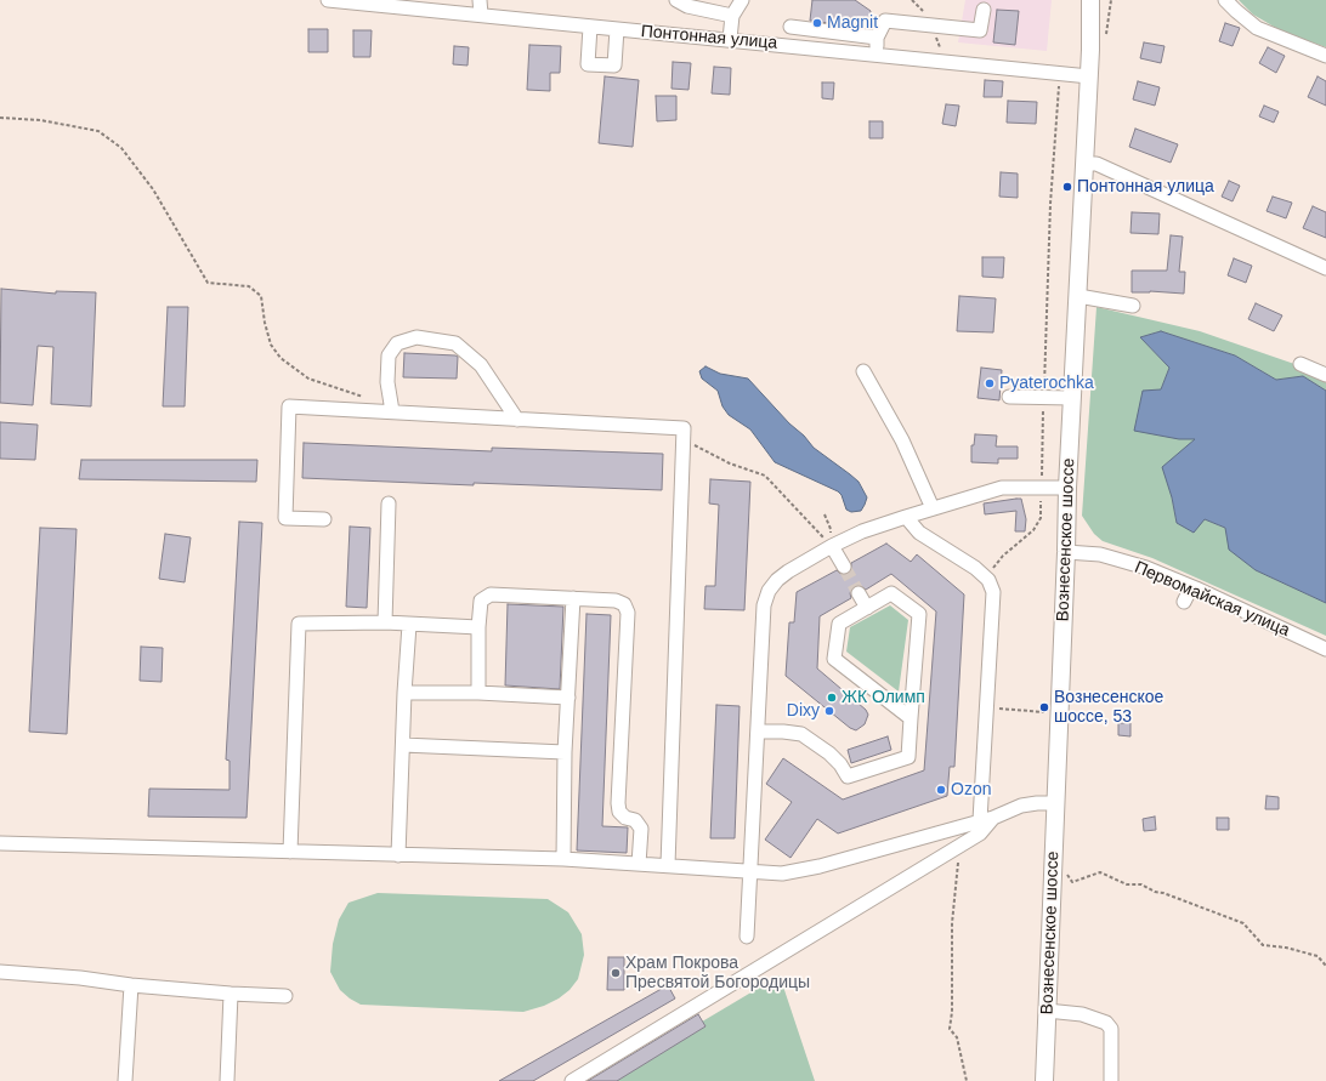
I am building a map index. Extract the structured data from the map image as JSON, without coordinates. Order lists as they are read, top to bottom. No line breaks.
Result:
{"streets":{"main road":["Вознесенское шоссе"],"street":["Понтонная улица","Первомайская улица"]},"crossings":[["Понтонная улица","Вознесенское шоссе"],["Вознесенское шоссе","Первомайская улица"]],"places":["Magnit","Понтонная улица","Pyaterochka","ЖК Олимп","Вознесенское шоссе, 53","Dixy","Ozon","Храм Покрова Пресвятой Богородицы"]}
